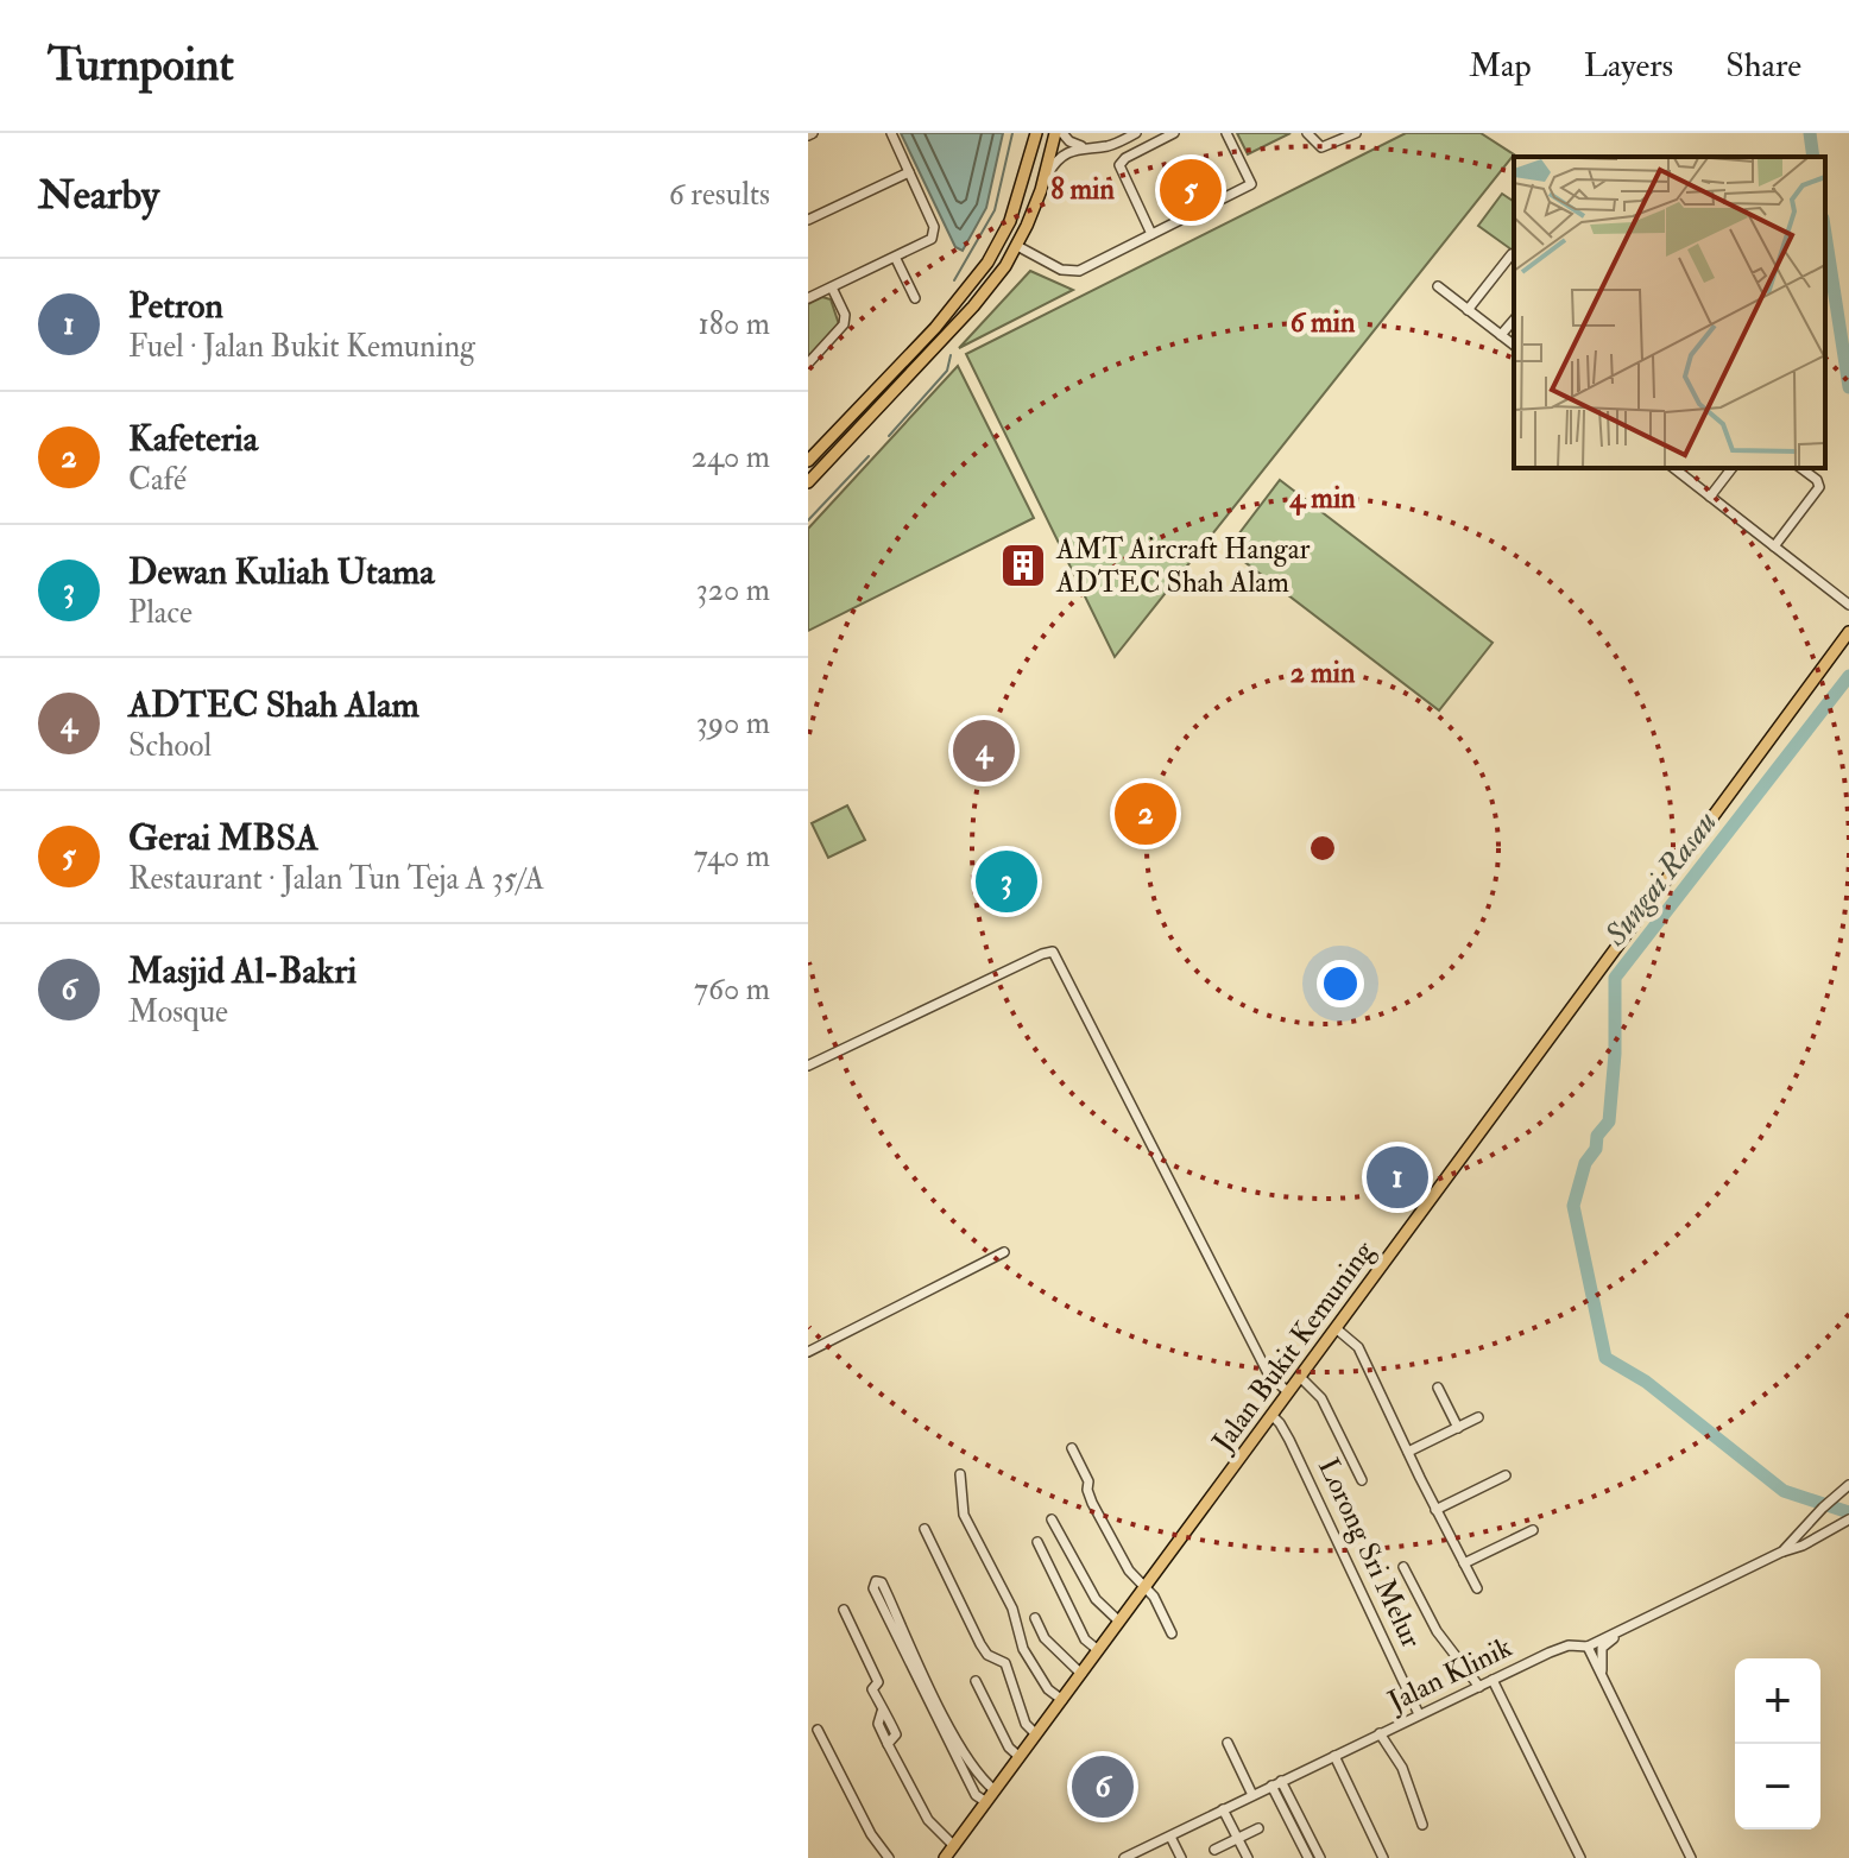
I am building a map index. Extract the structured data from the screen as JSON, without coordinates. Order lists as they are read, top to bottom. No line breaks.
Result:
{"streets":{"main road":["Jalan Bukit Kemuning"],"street":["Lorong Sri Melur","Jalan Klinik"]},"crossings":[["Jalan Bukit Kemuning","Lorong Sri Melur"],["Lorong Sri Melur","Jalan Klinik"]],"water":["Sungai Rasau"],"places":{"building":["AMT Aircraft Hangar ADTEC Shah Alam"]},"page":{"header":"Turnpoint","nav":["Map","Layers","Share"],"heading":["Nearby","6 results"],"pins":["5","4","2","3","1","6"],"list":[{"mark":"1","name":"Petron","note":"Fuel · Jalan Bukit Kemuning","value":"180 m"},{"mark":"2","name":"Kafeteria","note":"Café","value":"240 m"},{"mark":"3","name":"Dewan Kuliah Utama","note":"Place","value":"320 m"},{"mark":"4","name":"ADTEC Shah Alam","note":"School","value":"390 m"},{"mark":"5","name":"Gerai MBSA","note":"Restaurant · Jalan Tun Teja A 35/A","value":"740 m"},{"mark":"6","name":"Masjid Al-Bakri","note":"Mosque","value":"760 m"}],"map_buttons":["+","−"]},"rings":["8 min","6 min","4 min","2 min"]}
